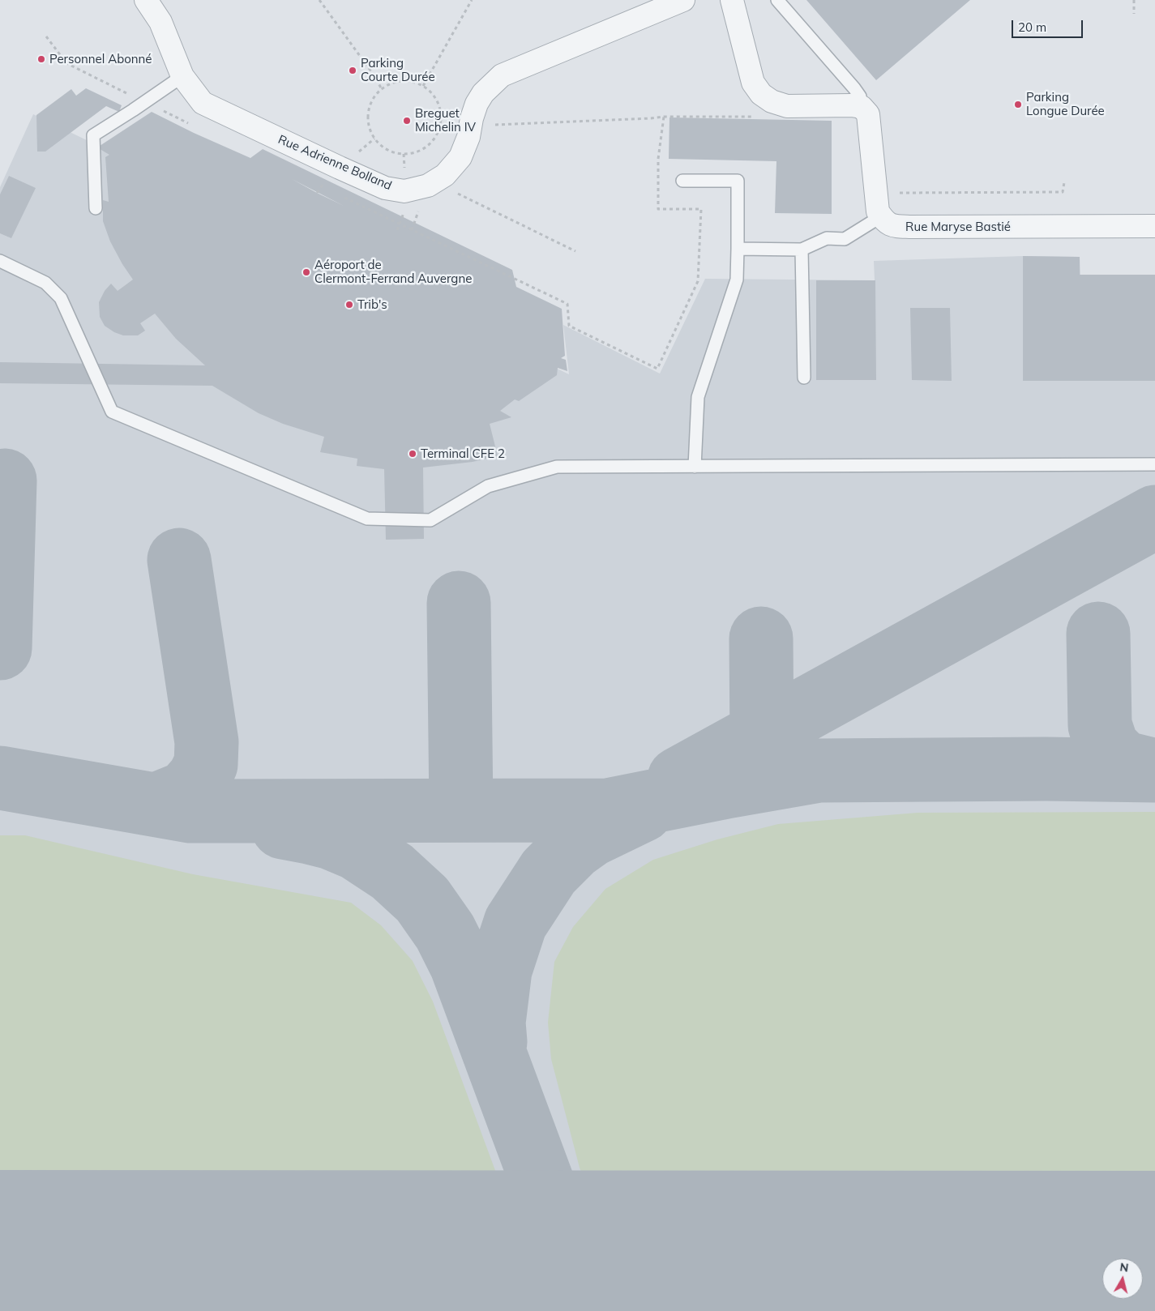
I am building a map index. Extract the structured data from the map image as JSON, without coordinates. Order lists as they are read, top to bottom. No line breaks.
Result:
{"streets":{"street":["Rue Adrienne Bolland","Rue Maryse Bastié"]},"places":["Personnel Abonné","Parking Courte Durée","Parking Longue Durée","Breguet Michelin IV","Aéroport de Clermont-Ferrand Auvergne","Trib's","Terminal CFE 2"],"scale_bar":"20 m","north":"top"}
